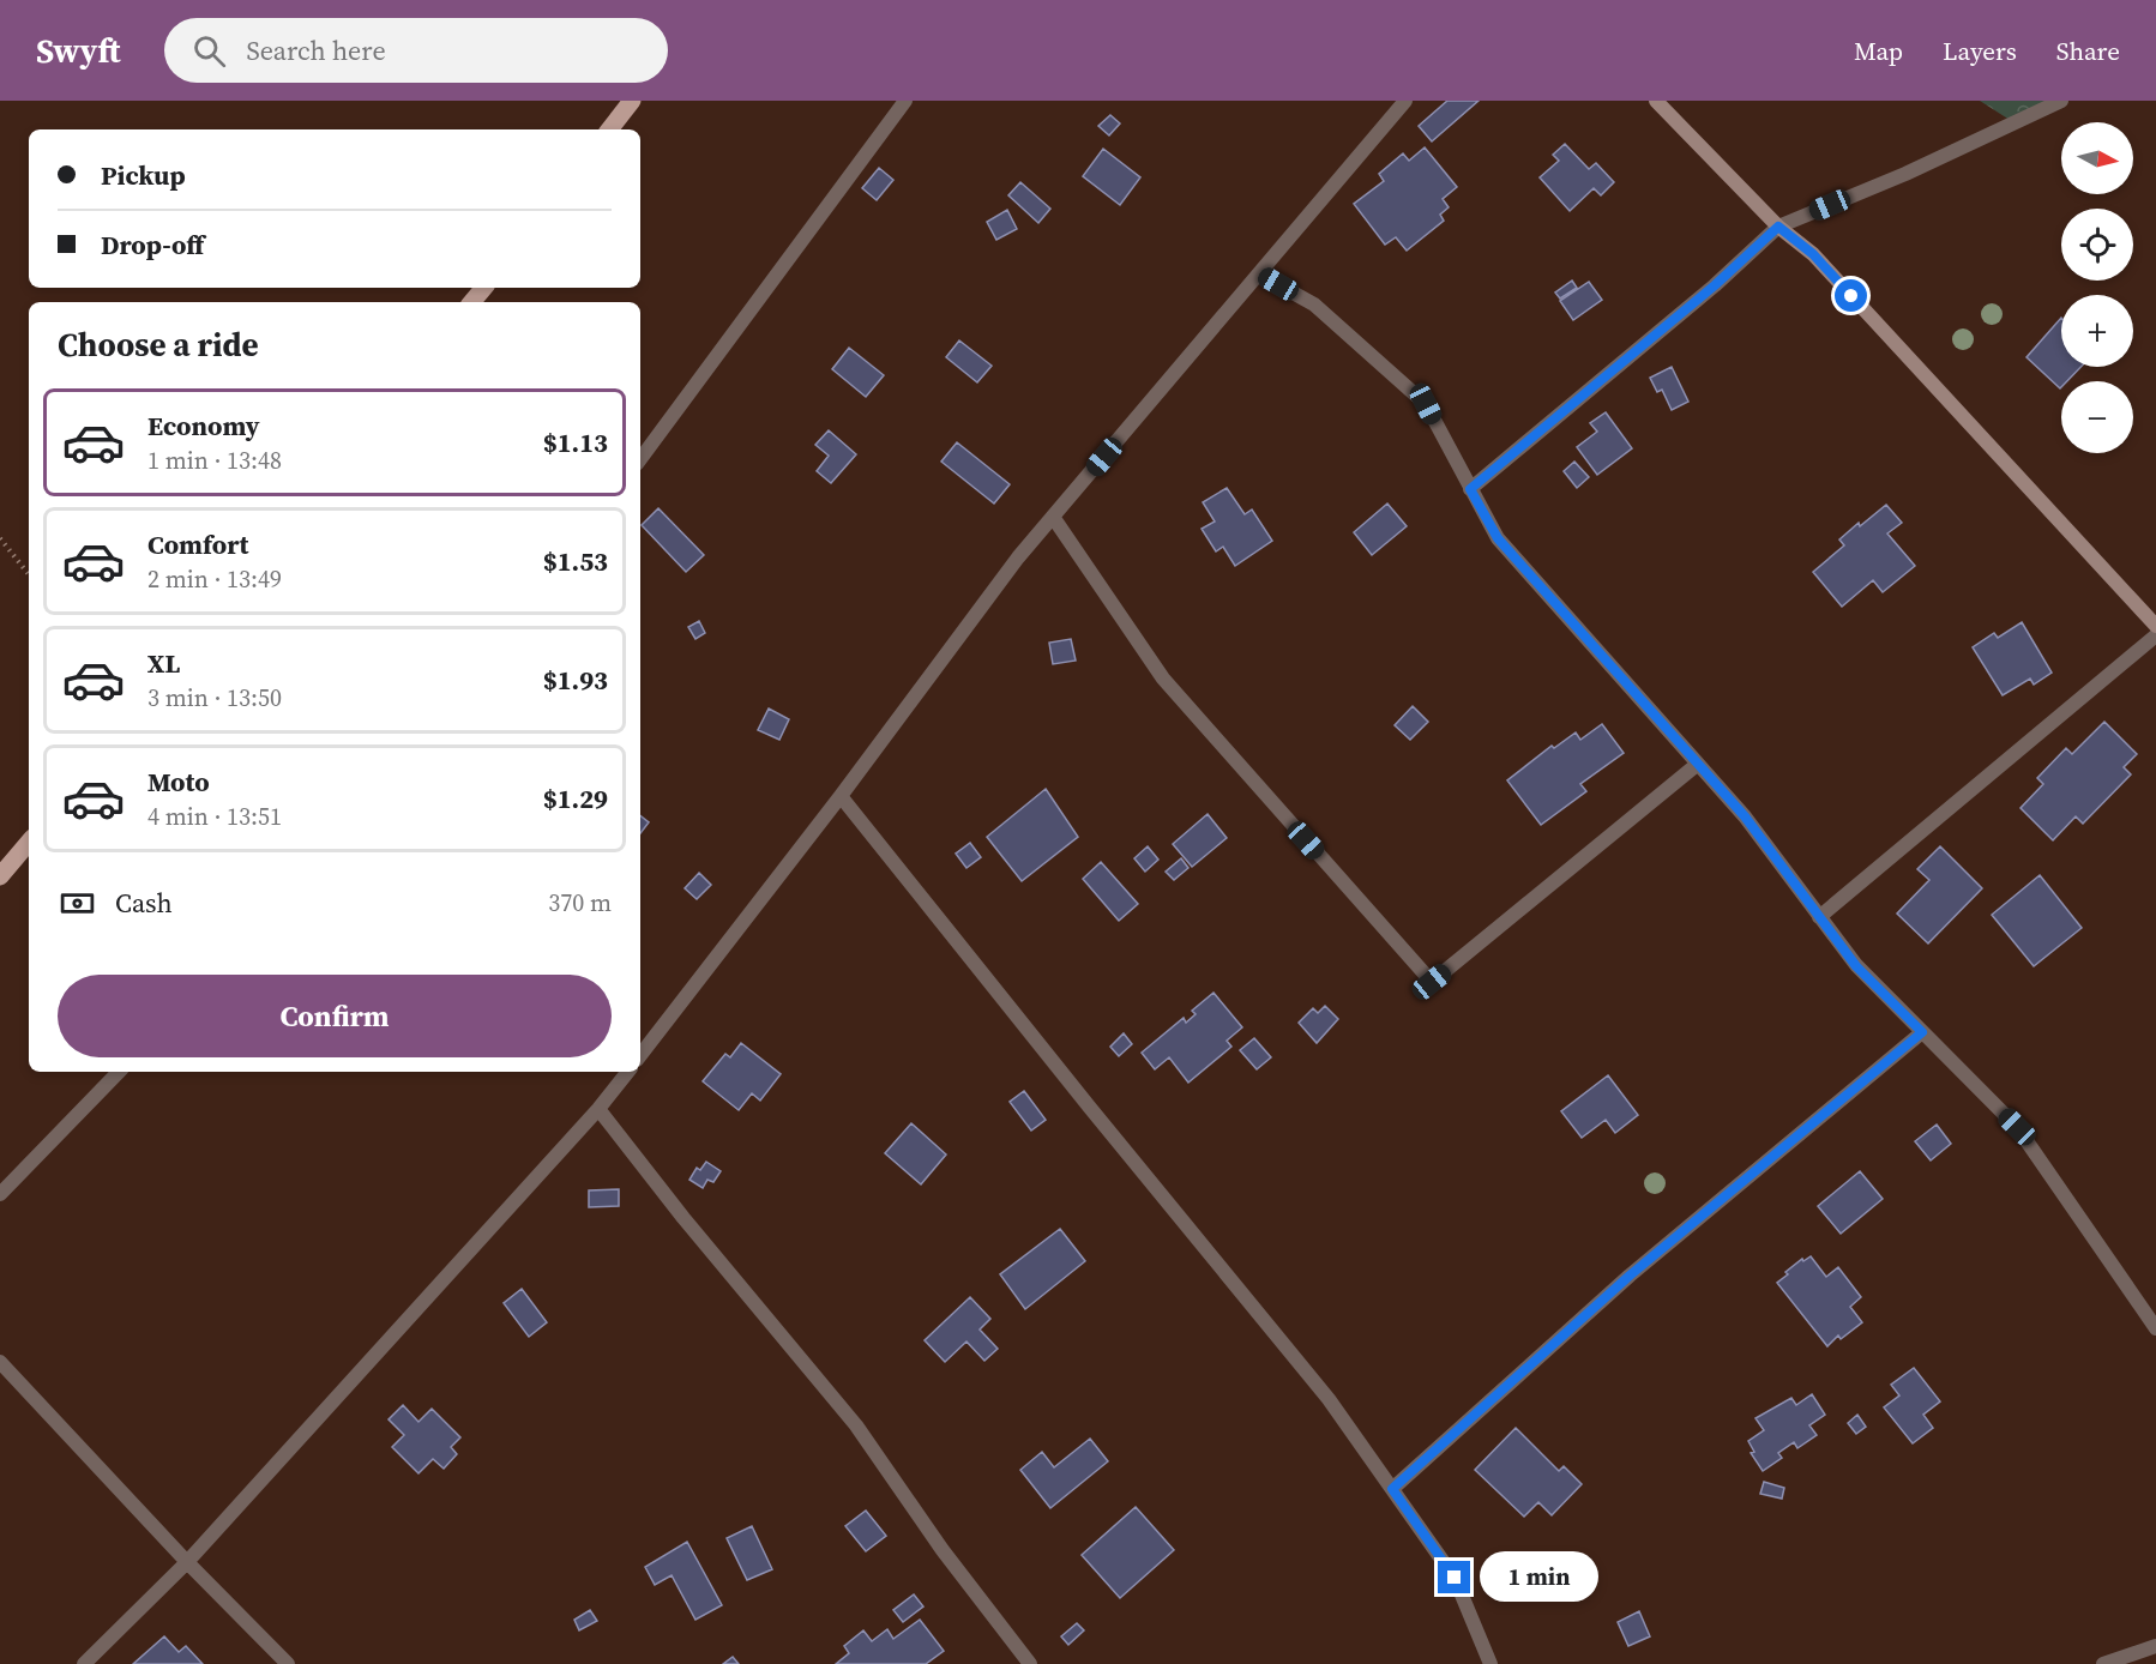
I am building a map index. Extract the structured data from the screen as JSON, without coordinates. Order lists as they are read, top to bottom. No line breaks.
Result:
{"north":"right","page":{"header":"Swyft","search":"Search here","nav":["Map","Layers","Share"],"map_buttons":["+","−"],"banner":["Pickup","Drop-off"],"heading":"Choose a ride","list":[{"name":"Economy","note":"1 min · 13:48","value":"$1.13"},{"name":"Comfort","note":"2 min · 13:49","value":"$1.53"},{"name":"XL","note":"3 min · 13:50","value":"$1.93"},{"name":"Moto","note":"4 min · 13:51","value":"$1.29"}],"pay":["Cash","370 m"],"buttons":"Confirm","bubble":"1 min"}}
